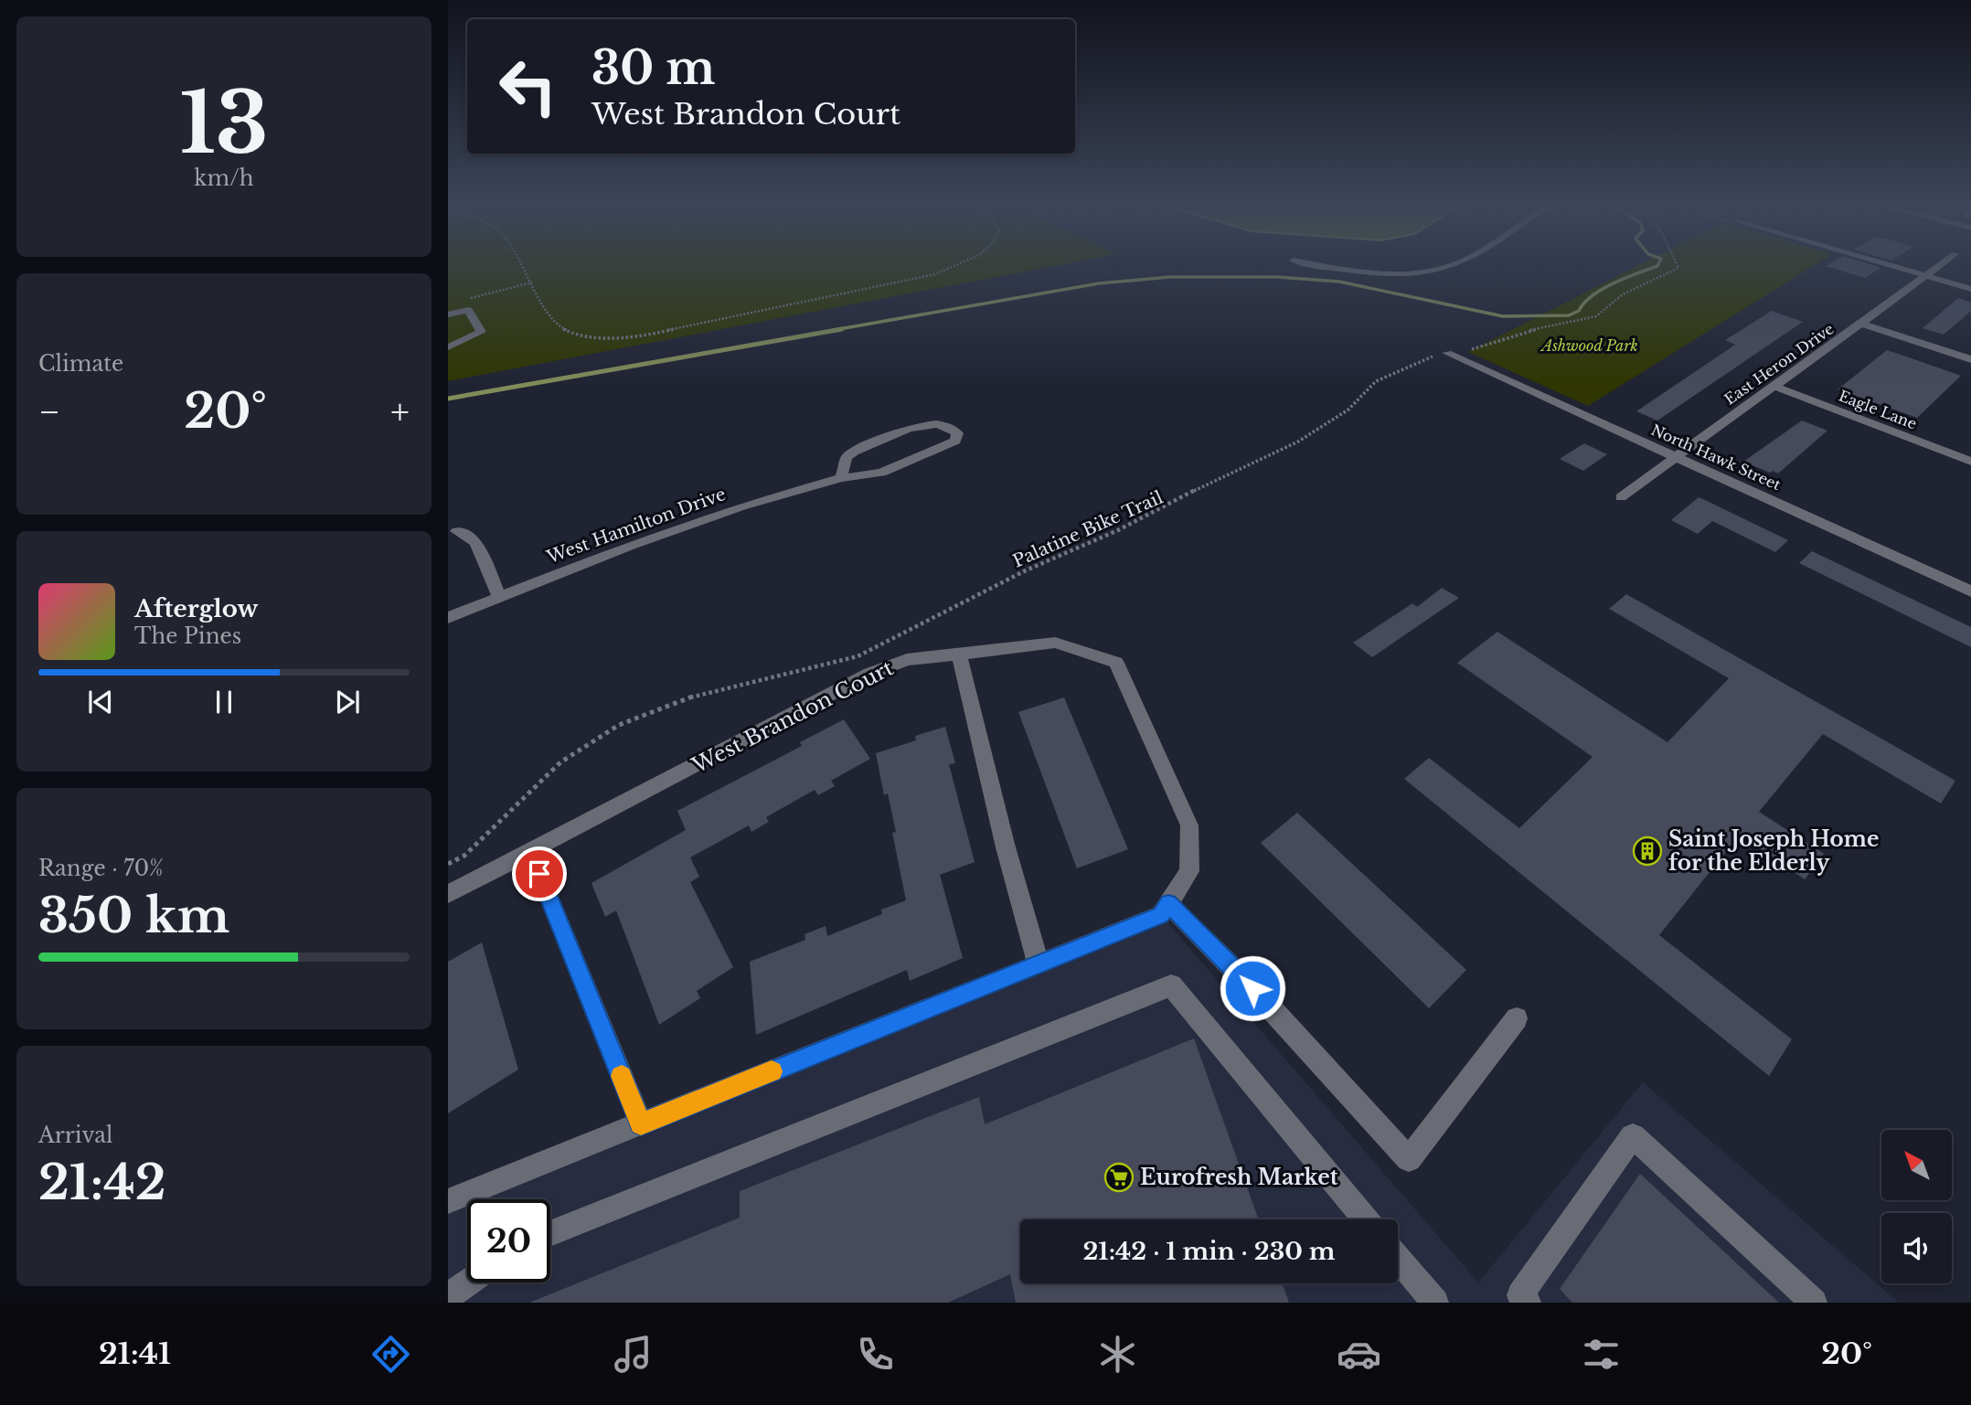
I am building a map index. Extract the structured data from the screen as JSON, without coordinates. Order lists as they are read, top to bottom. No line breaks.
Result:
{"streets":{"street":["East Heron Drive","Eagle Lane","North Hawk Street","West Hamilton Drive","West Brandon Court"],"path":["Palatine Bike Trail"]},"crossings":[["East Heron Drive","Eagle Lane"],["East Heron Drive","North Hawk Street"],["North Hawk Street","Palatine Bike Trail"]],"parks":["Ashwood Park"],"places":{"building":["Saint Joseph Home for the Elderly"],"supermarket":["Eurofresh Market"]},"north":"top left","page":{"tile":[["13","km/h"],"Climate",["Range · 70%","350 km"],["Arrival","21:42"]],"turn":["30 m","West Brandon Court"],"heat":["−","20°","+"],"song":["Afterglow","The Pines"],"limit":"20","trip":"21:42 · 1 min · 230 m","tabs":["21:41","20°"]}}
